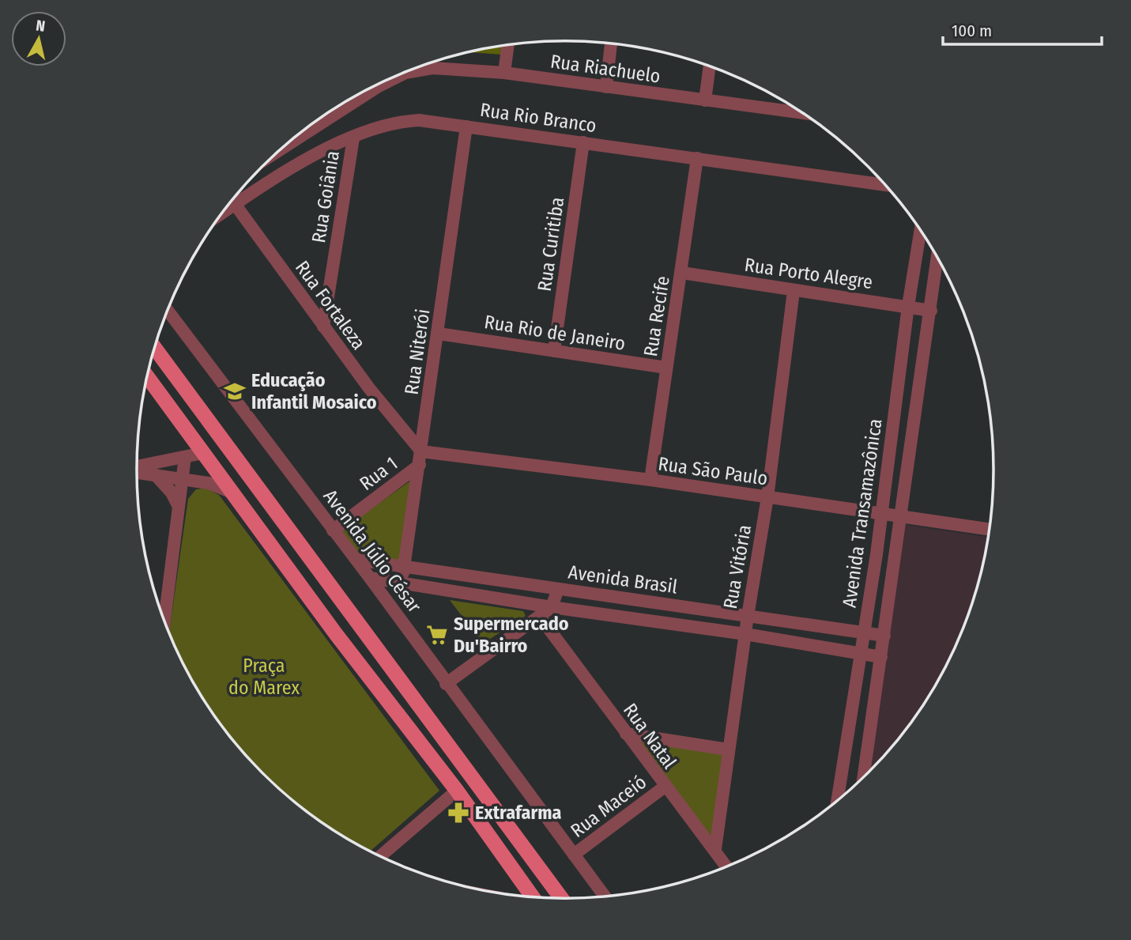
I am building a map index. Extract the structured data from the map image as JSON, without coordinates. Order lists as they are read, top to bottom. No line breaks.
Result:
{"streets":{"street":["Rua Riachuelo","Rua Rio Branco","Rua Goiânia","Rua Curitiba","Rua Porto Alegre","Rua Fortaleza","Rua Recife","Rua Rio de Janeiro","Rua Niterói","Rua São Paulo","Rua 1","Avenida Transamazônica","Avenida Júlio César","Rua Vitória","Avenida Brasil","Rua Natal","Rua Maceió"]},"crossings":[["Rua Rio Branco","Rua Goiânia"],["Rua Rio Branco","Rua Curitiba"],["Rua Rio Branco","Rua Fortaleza"],["Rua Rio Branco","Rua Recife"],["Rua Rio Branco","Rua Niterói"],["Rua Goiânia","Rua Fortaleza"],["Rua Curitiba","Rua Rio de Janeiro"],["Rua Porto Alegre","Rua Recife"],["Rua Porto Alegre","Avenida Transamazônica"],["Rua Porto Alegre","Rua Vitória"],["Rua Fortaleza","Rua Niterói"],["Rua Fortaleza","Rua São Paulo"],["Rua Recife","Rua Rio de Janeiro"],["Rua Recife","Rua São Paulo"],["Rua Rio de Janeiro","Rua Niterói"],["Rua Niterói","Rua São Paulo"],["Rua Niterói","Rua 1"],["Rua Niterói","Avenida Brasil"],["Rua São Paulo","Avenida Transamazônica"],["Rua São Paulo","Rua Vitória"],["Rua 1","Avenida Júlio César"],["Avenida Transamazônica","Avenida Brasil"],["Avenida Júlio César","Avenida Brasil"],["Avenida Júlio César","Rua Maceió"],["Rua Vitória","Avenida Brasil"],["Rua Vitória","Rua Natal"],["Rua Natal","Rua Maceió"]],"parks":["Praça do Marex"],"places":{"school or university":["Educação Infantil Mosaico"],"supermarket":["Supermercado Du'Bairro"],"pharmacy":["Extrafarma"]},"scale_bar":"100 m","north":"top"}
